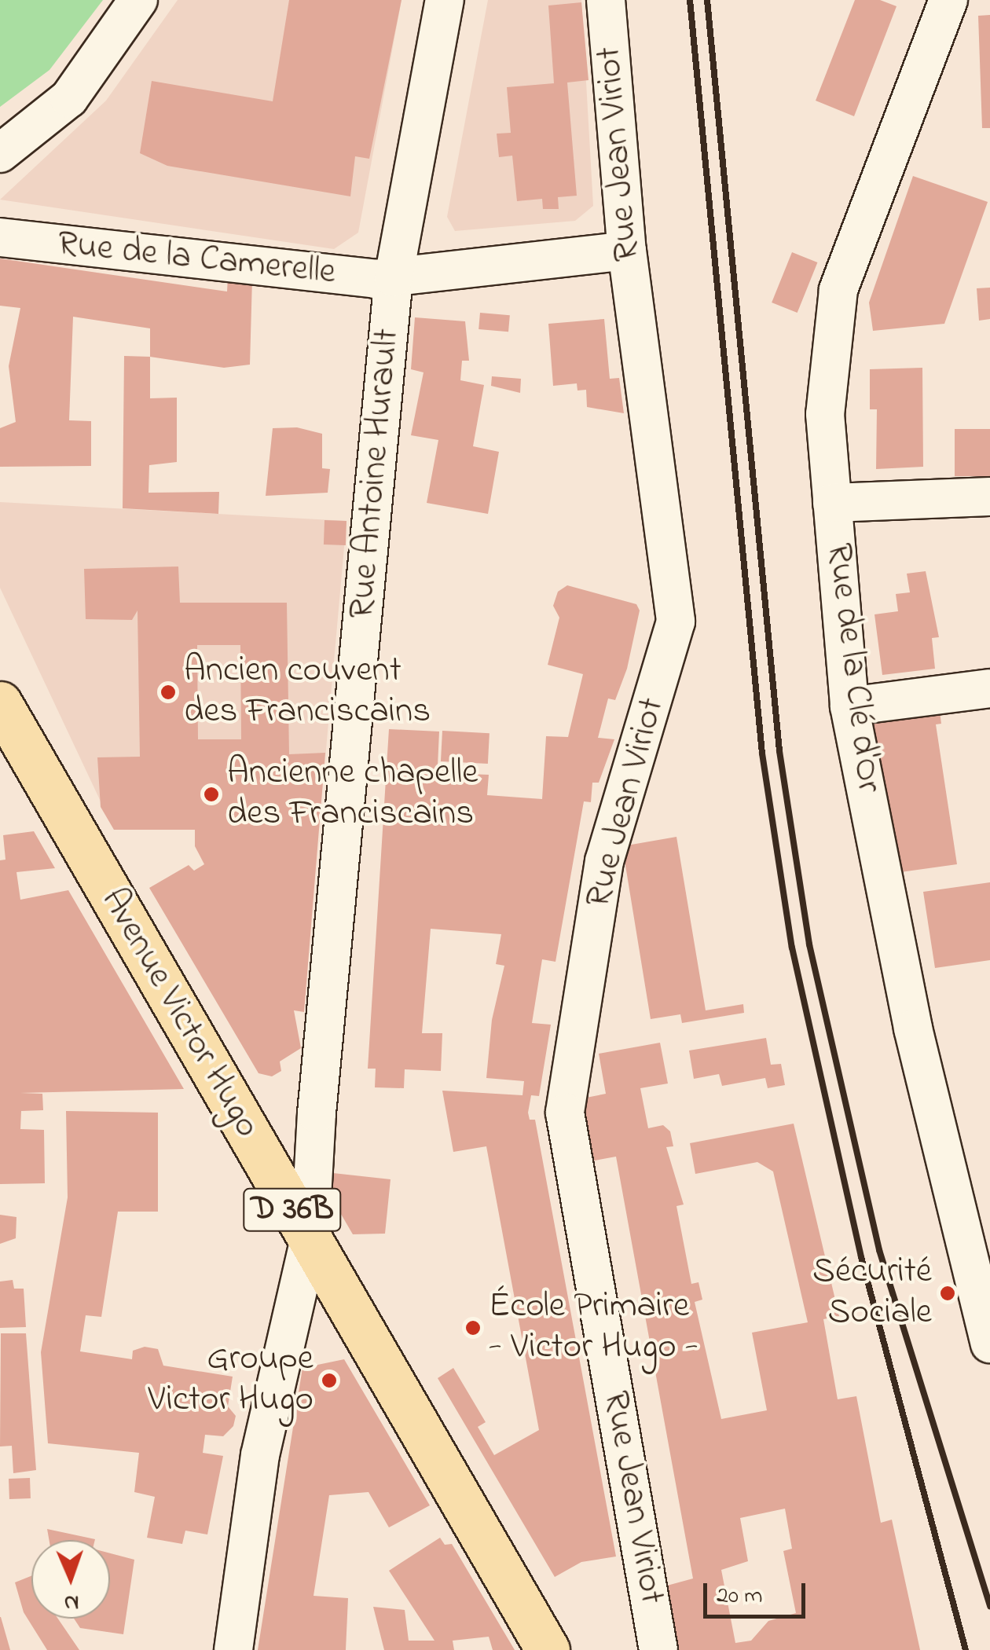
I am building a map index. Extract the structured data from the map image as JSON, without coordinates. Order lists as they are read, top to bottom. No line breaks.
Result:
{"streets":{"main road":["Avenue Victor Hugo","D 36B"],"street":["Rue Jean Viriot","Rue de la Camerelle","Rue Antoine Hurault","Rue de la Clé d'Or"]},"crossings":[["Rue Jean Viriot","Rue Antoine Hurault"],["Rue de la Camerelle","Rue Antoine Hurault"],["Rue Antoine Hurault","Avenue Victor Hugo"]],"places":["Ancien couvent des Franciscains","Ancienne chapelle des Franciscains","Sécurité Sociale","École Primaire - Victor Hugo -","Groupe Victor Hugo"],"scale_bar":"20 m","north":"bottom"}
